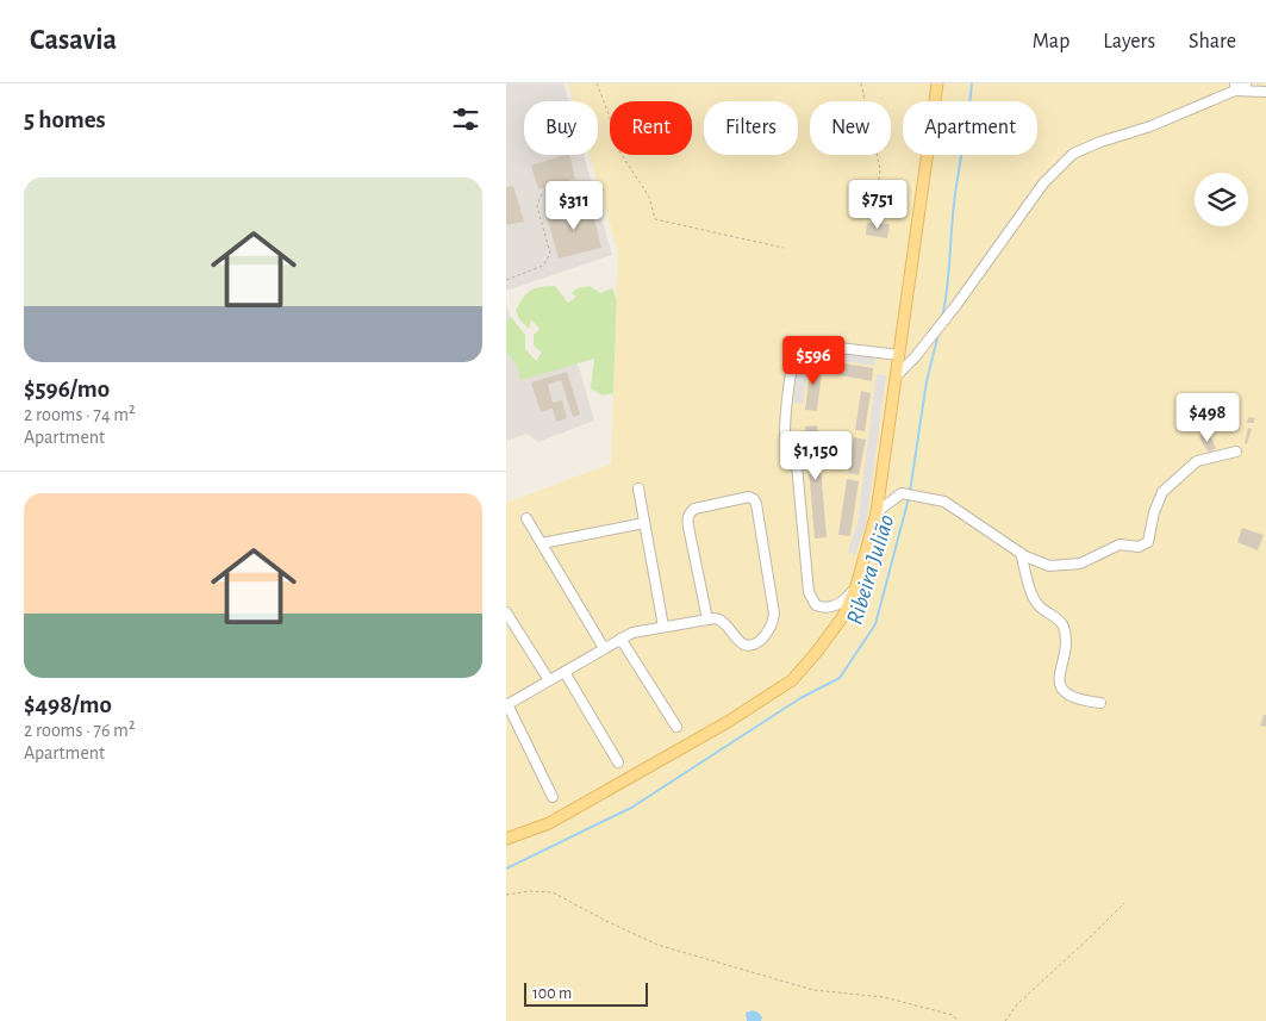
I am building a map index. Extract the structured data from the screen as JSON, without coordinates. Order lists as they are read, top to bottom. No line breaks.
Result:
{"water":["Ribeira Julião"],"scale_bar":"100 m","page":{"header":"Casavia","nav":["Map","Layers","Share"],"heading":"5 homes","chip":["Buy","Rent","Filters","New","Apartment"],"list":[{"name":"$596/mo","note":"2 rooms · 74 m² · Apartment"},{"name":"$498/mo","note":"2 rooms · 76 m² · Apartment"}],"price":["$751","$311","$596","$498","$1,150"],"scale":"100 m"}}
